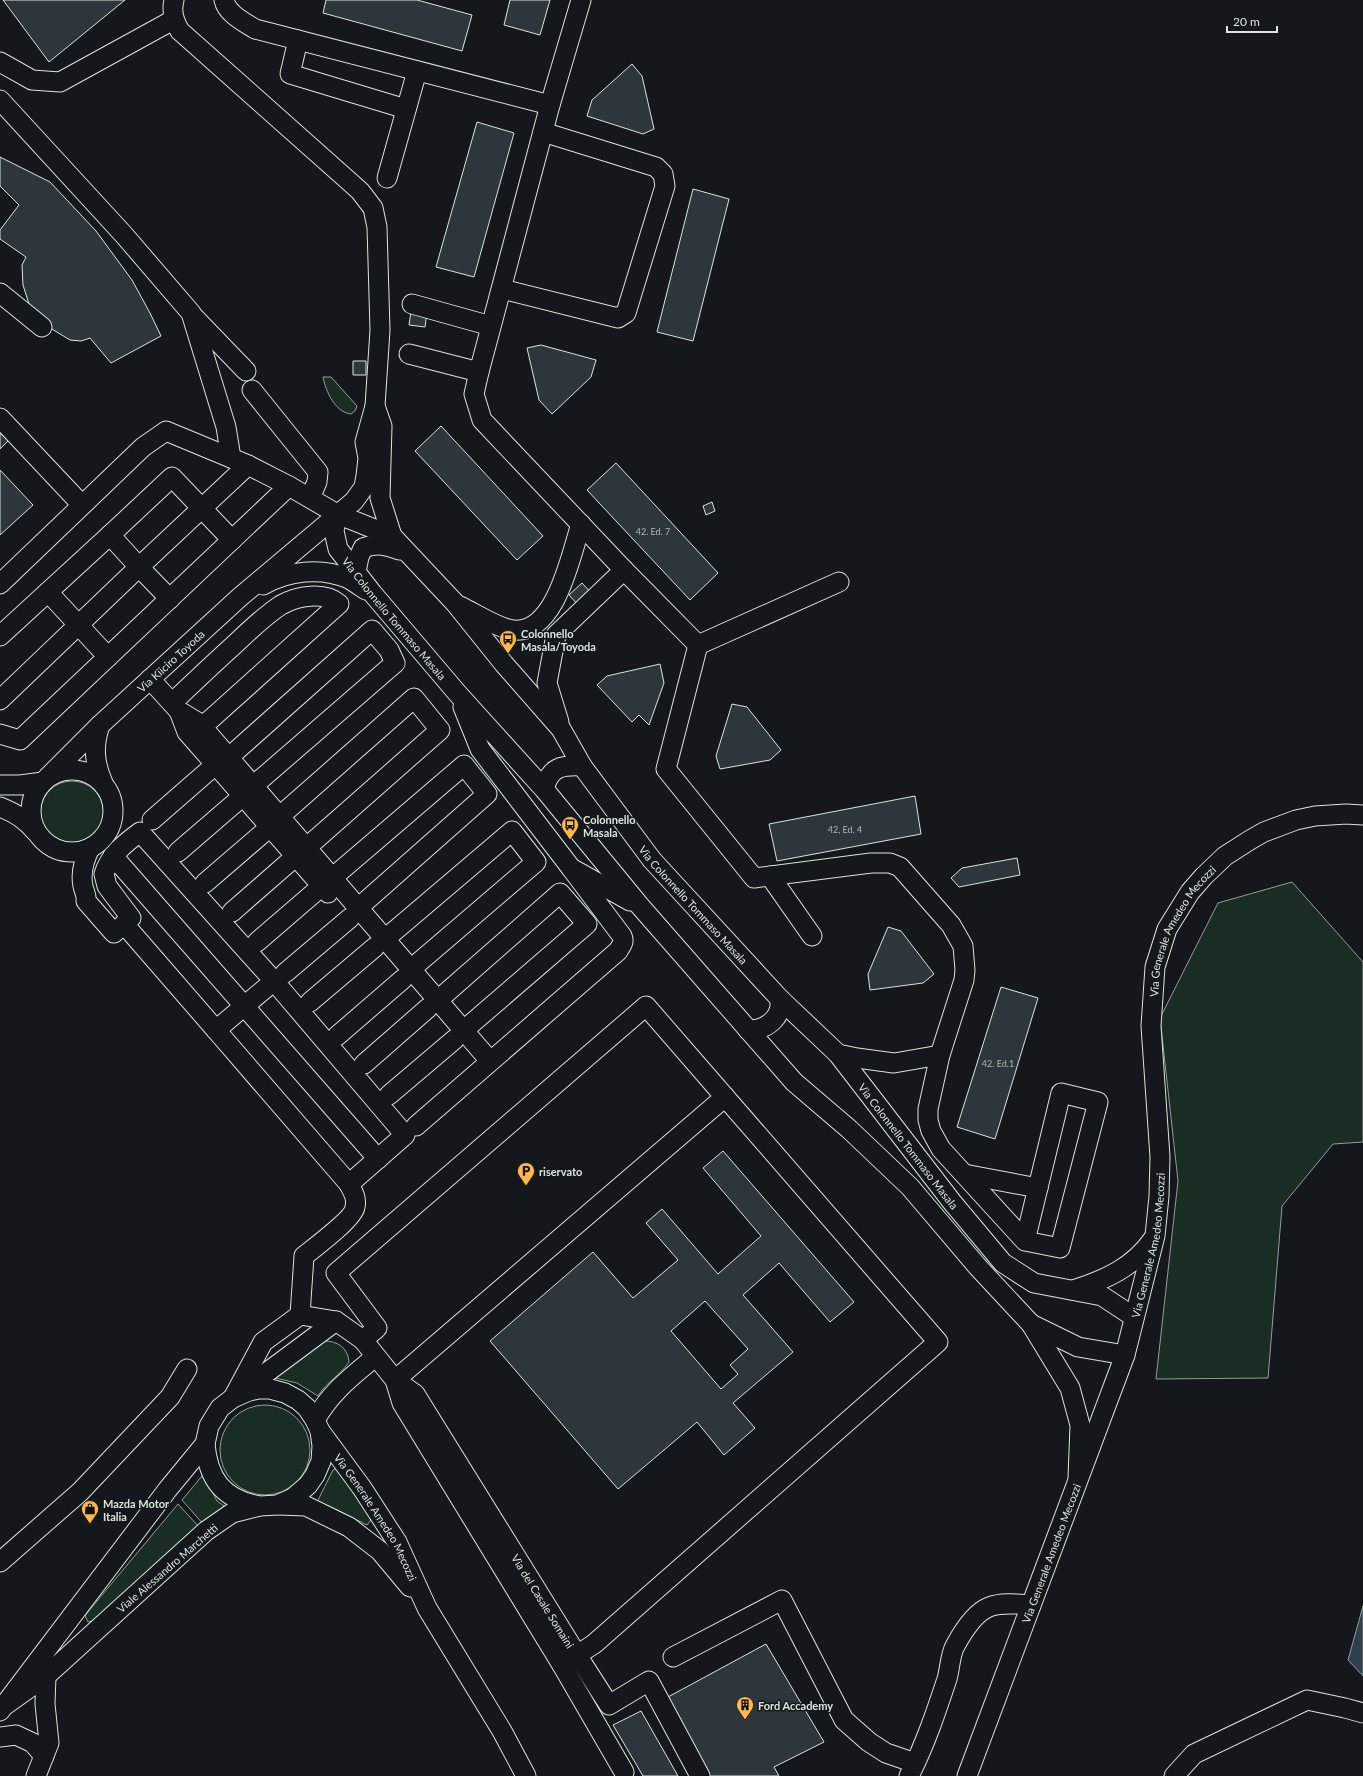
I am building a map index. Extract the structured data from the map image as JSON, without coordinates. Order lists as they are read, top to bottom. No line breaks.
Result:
{"streets":{"street":["Via Colonnello Tommaso Masala","Via Kiiciro Toyoda","Via Generale Amedeo Mecozzi","Viale Alessandro Marchetti","Via del Casale Somaini"]},"crossings":[["Via Colonnello Tommaso Masala","Via Kiiciro Toyoda"],["Via Colonnello Tommaso Masala","Via Generale Amedeo Mecozzi"],["Via Generale Amedeo Mecozzi","Viale Alessandro Marchetti"]],"places":{"bus stop":["Colonnello Masala/Toyoda","Colonnello Masala"],"parking":["riservato"],"shop":["Mazda Motor Italia"],"building":["Ford Accademy"]},"house_numbers":["42. Ed. 7","42, Ed. 4","42. Ed.1"],"scale_bar":"20 m"}
